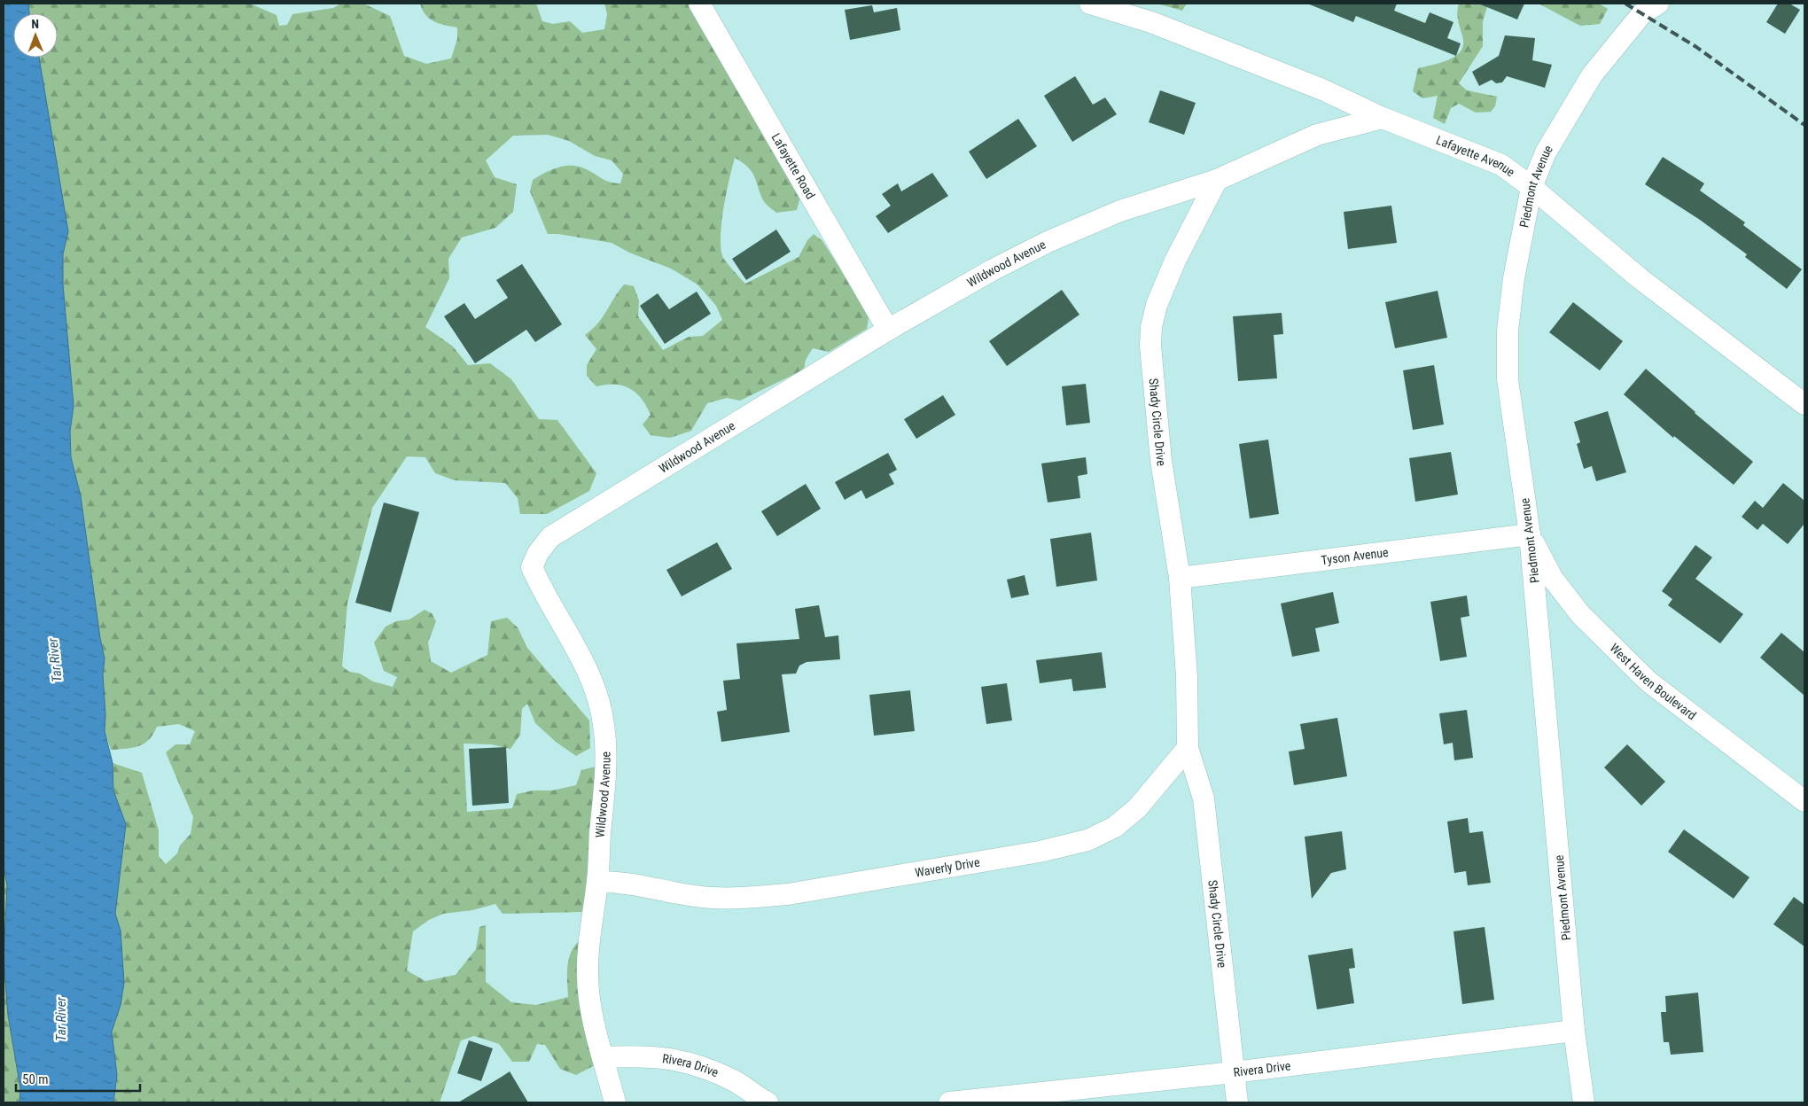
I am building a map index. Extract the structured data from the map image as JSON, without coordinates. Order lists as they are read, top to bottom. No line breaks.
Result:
{"streets":{"street":["Lafayette Avenue","Lafayette Road","Piedmont Avenue","Wildwood Avenue","Shady Circle Drive","Tyson Avenue","West Haven Boulevard","Waverly Drive","Rivera Drive"]},"crossings":[["Lafayette Avenue","Piedmont Avenue"],["Lafayette Avenue","Wildwood Avenue"],["Lafayette Road","Wildwood Avenue"],["Piedmont Avenue","Tyson Avenue"],["Piedmont Avenue","West Haven Boulevard"],["Piedmont Avenue","Rivera Drive"],["Wildwood Avenue","Shady Circle Drive"],["Wildwood Avenue","Waverly Drive"],["Wildwood Avenue","Rivera Drive"],["Shady Circle Drive","Tyson Avenue"],["Shady Circle Drive","Waverly Drive"],["Shady Circle Drive","Rivera Drive"],["Tyson Avenue","West Haven Boulevard"]],"water":["Tar River"],"scale_bar":"50 m","north":"top"}
